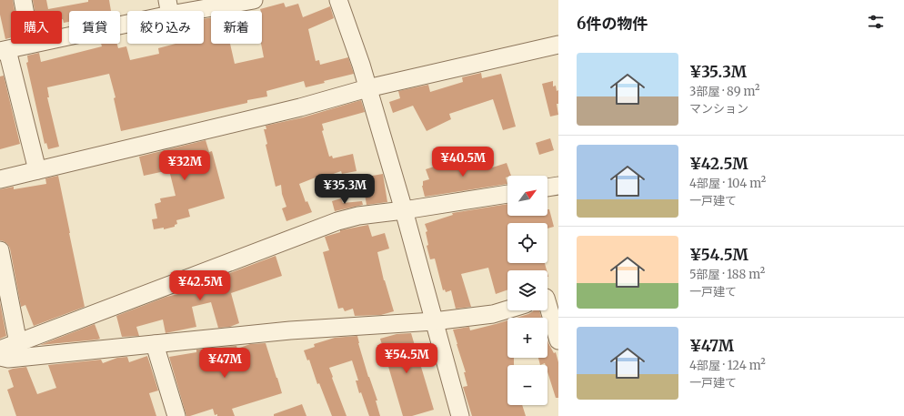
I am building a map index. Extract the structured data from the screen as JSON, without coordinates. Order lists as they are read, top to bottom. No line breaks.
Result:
{"north":"top right","page":{"heading":"6件の物件","chip":["購入","賃貸","絞り込み","新着"],"list":[{"name":"¥35.3M","note":"3部屋 · 89 m² · マンション"},{"name":"¥42.5M","note":"4部屋 · 104 m² · 一戸建て"},{"name":"¥54.5M","note":"5部屋 · 188 m² · 一戸建て"},{"name":"¥47M","note":"4部屋 · 124 m² · 一戸建て"}],"price":["¥40.5M","¥32M","¥35.3M","¥42.5M","¥54.5M","¥47M"],"map_buttons":["+","−"]}}
